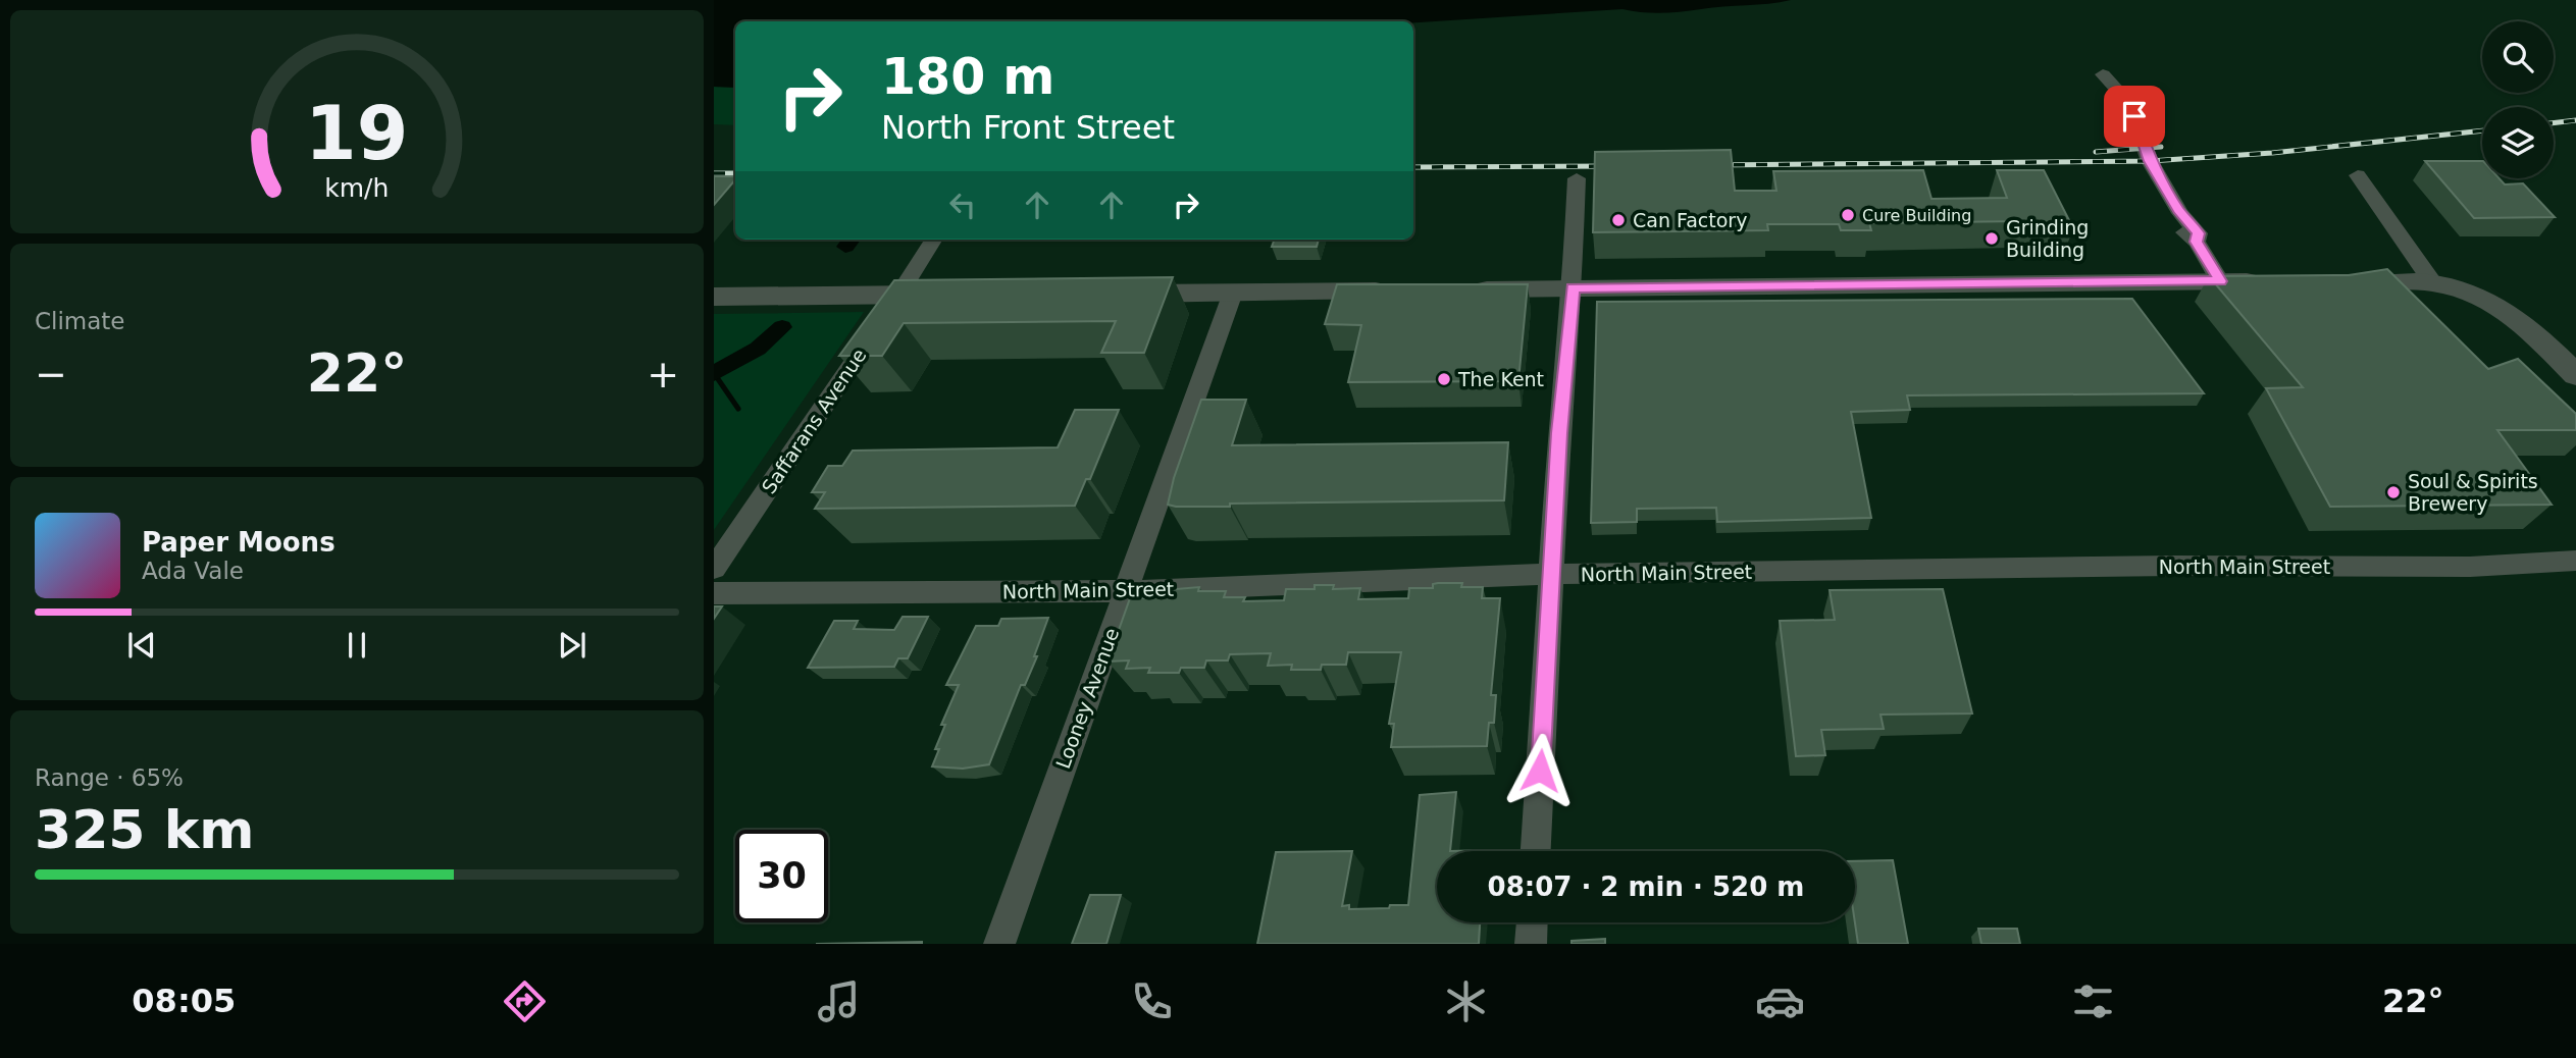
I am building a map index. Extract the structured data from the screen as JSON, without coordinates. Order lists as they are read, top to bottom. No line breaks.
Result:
{"streets":{"street":["Saffarans Avenue","North Main Street","Looney Avenue"]},"crossings":[["North Main Street","Looney Avenue"]],"places":["Cure Building","Can Factory","Grinding Building","The Kent","Soul & Spirits Brewery"],"page":{"turn":["180 m","North Front Street"],"tile":["Climate",["Range · 65%","325 km"]],"heat":["−","22°","+"],"song":["Paper Moons","Ada Vale"],"limit":"30","trip":"08:07 · 2 min · 520 m","tabs":["08:05","22°"],"gauge":["19","km/h"]}}
